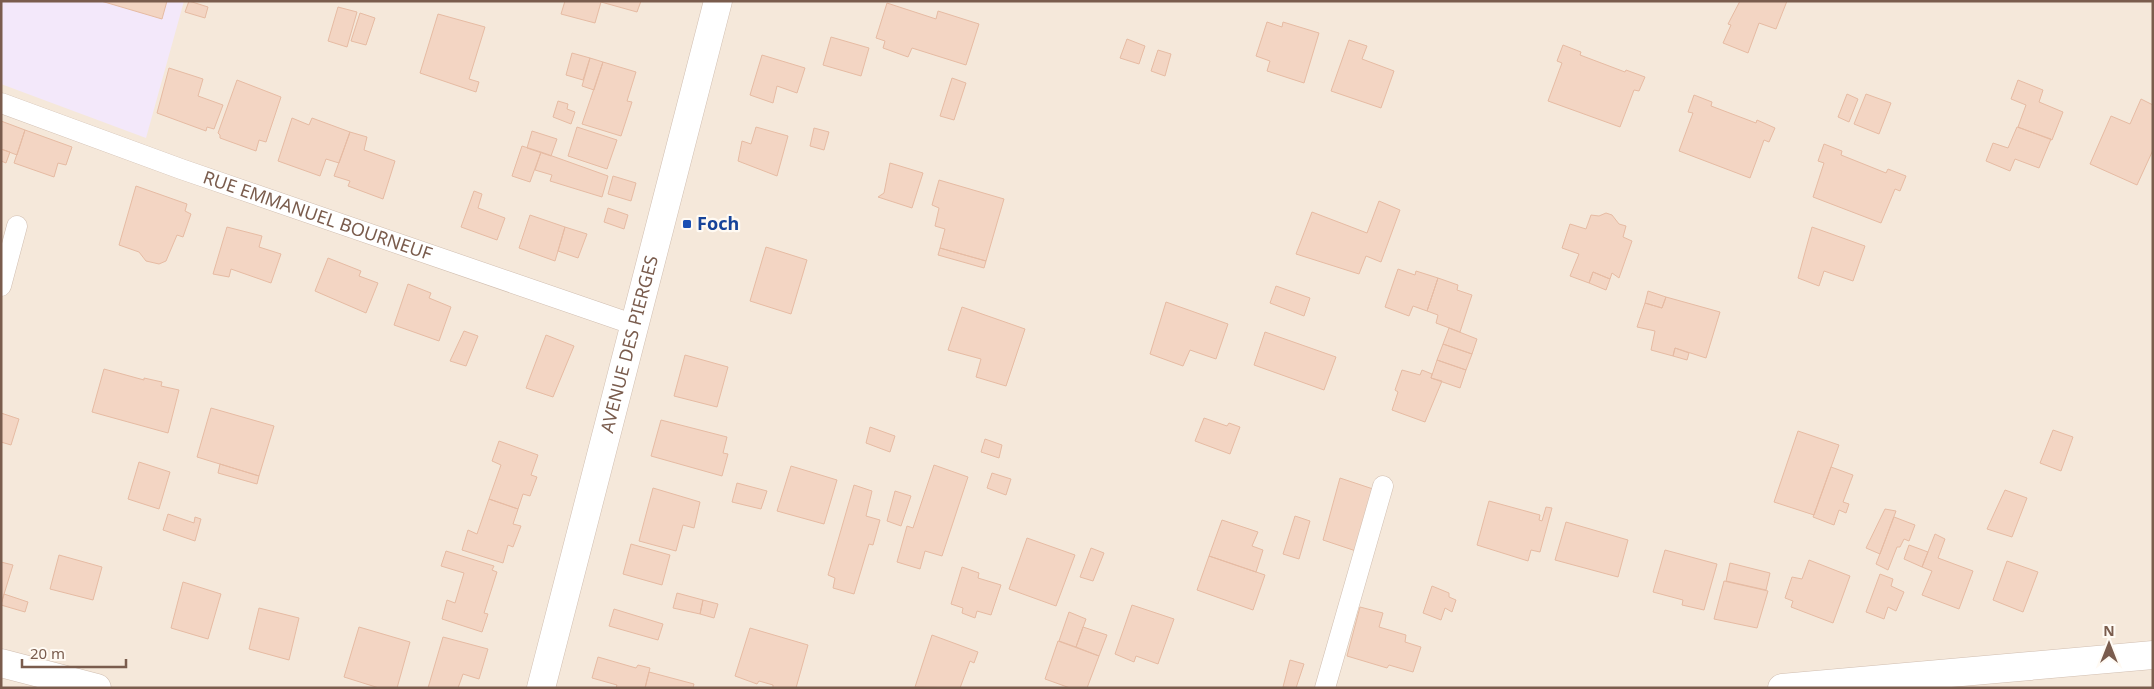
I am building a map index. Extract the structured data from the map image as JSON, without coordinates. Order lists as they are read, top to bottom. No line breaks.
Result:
{"streets":{"street":["AVENUE DES PIERGES"],"lane":["RUE EMMANUEL BOURNEUF"]},"crossings":[["RUE EMMANUEL BOURNEUF","AVENUE DES PIERGES"]],"places":{"transit":["Foch"]},"scale_bar":"20 m","north":"top"}
